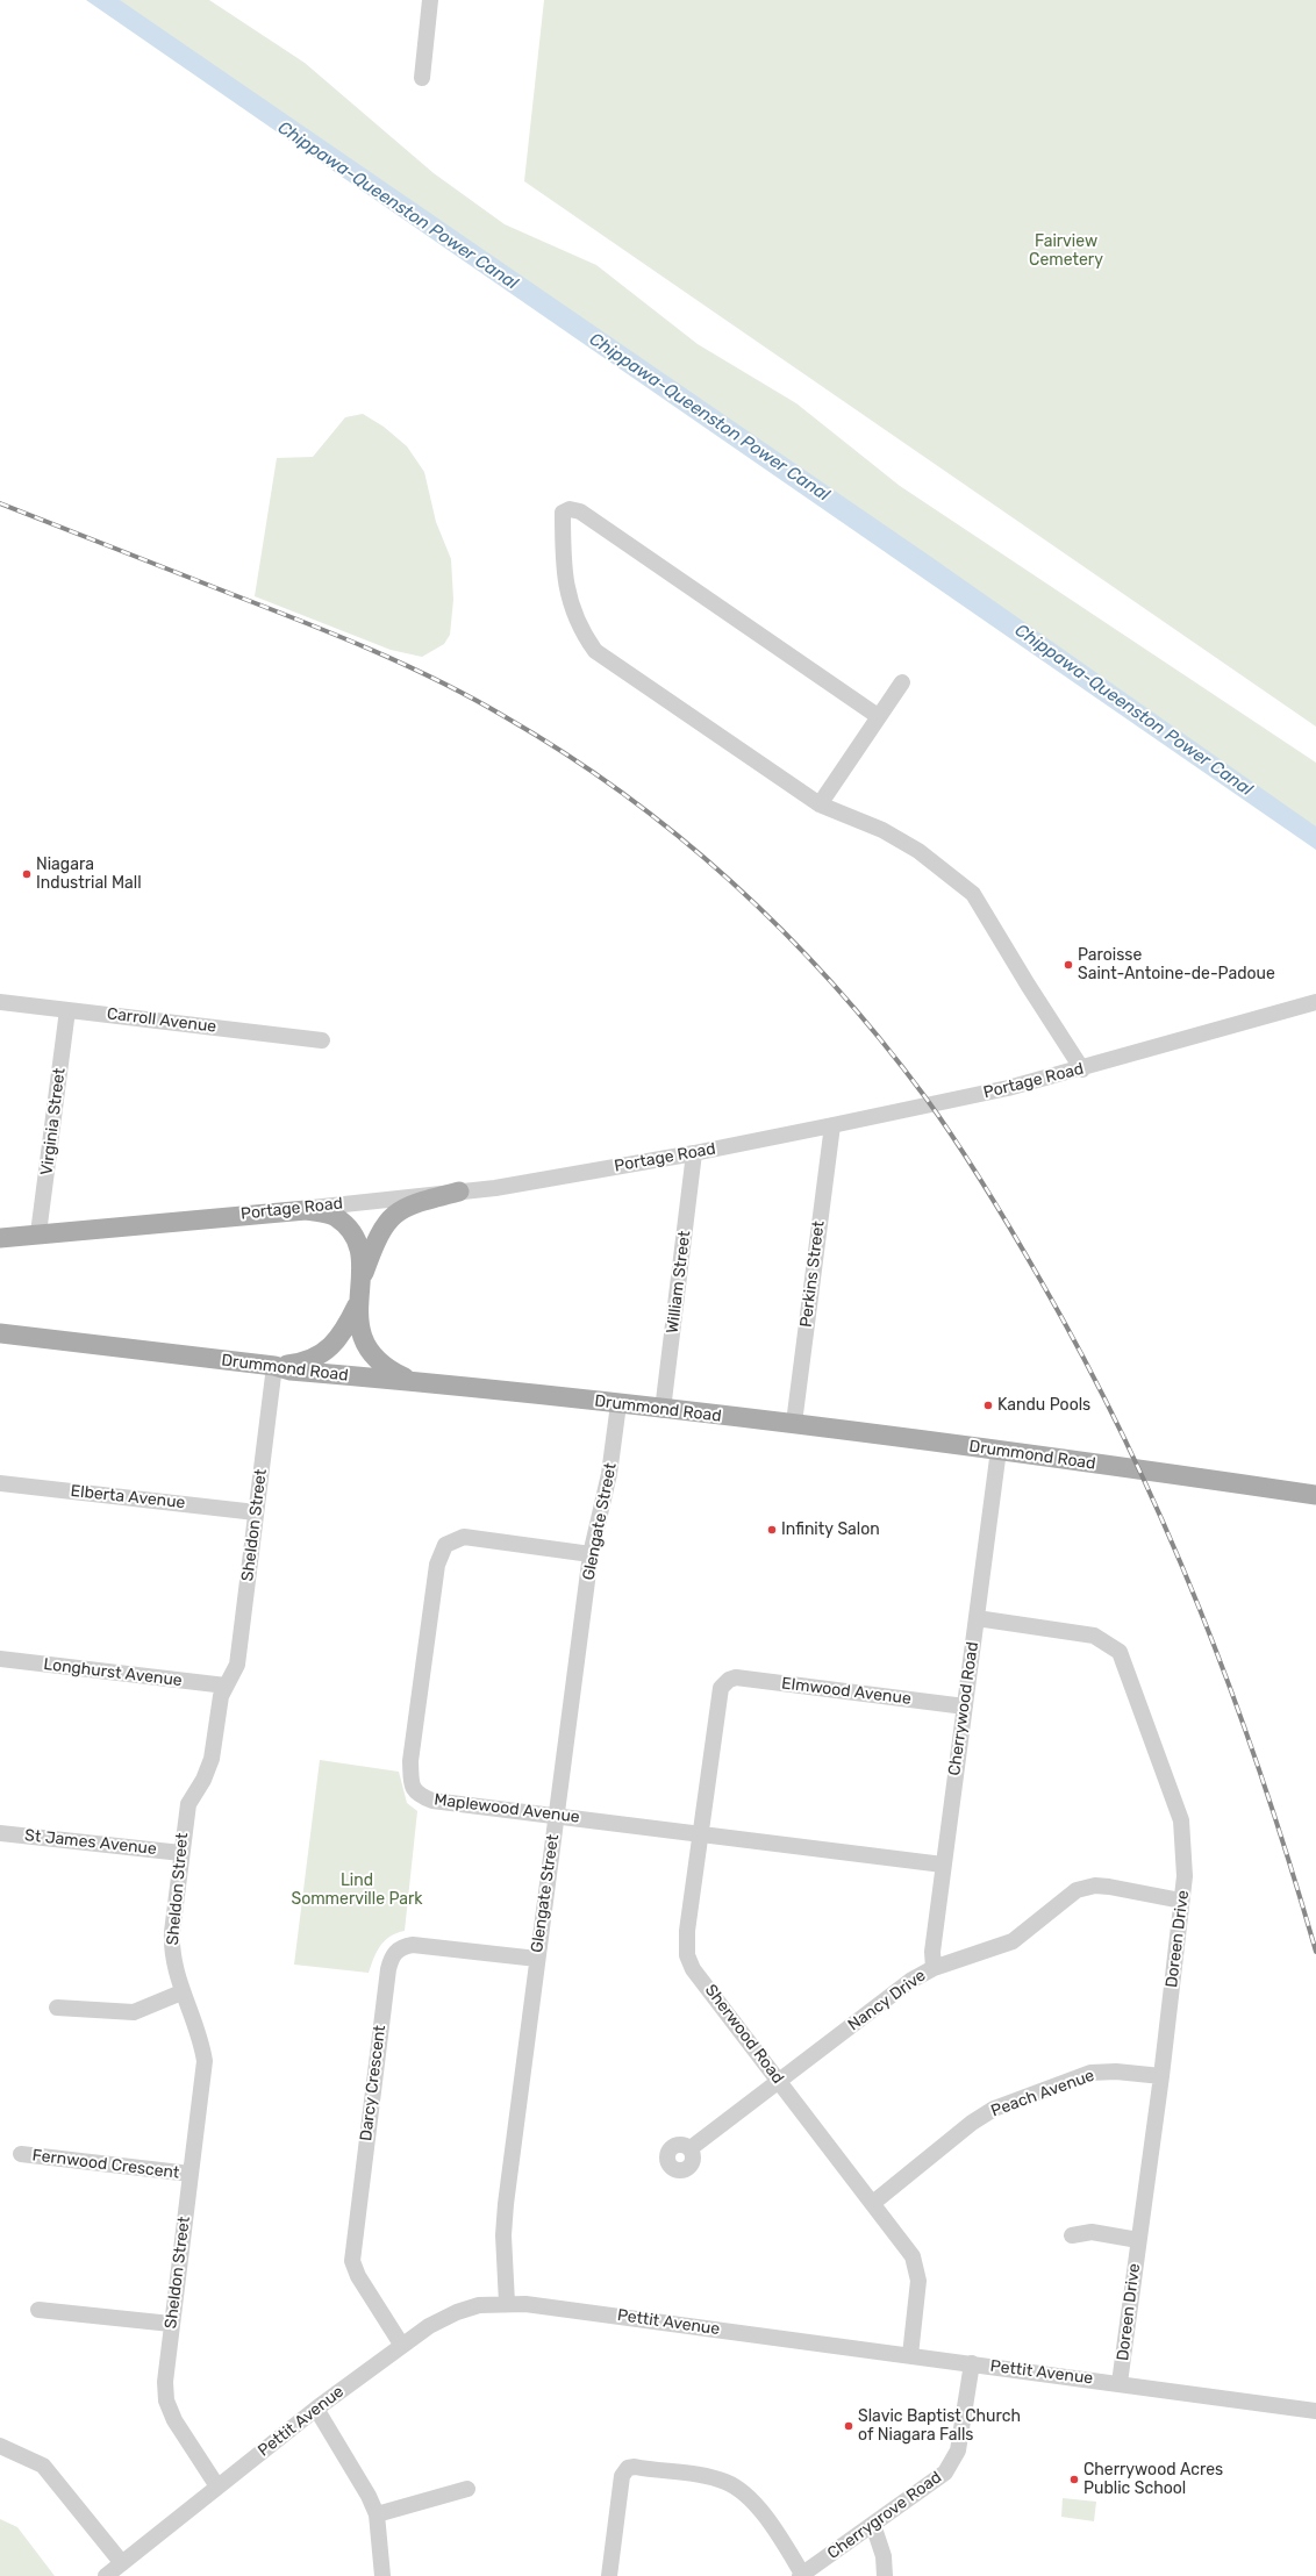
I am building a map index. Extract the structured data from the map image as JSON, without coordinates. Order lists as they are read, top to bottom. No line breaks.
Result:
{"streets":{"main road":["Portage Road","Drummond Road"],"street":["Carroll Avenue","Virginia Street","Perkins Street","William Street","Elberta Avenue","Glengate Street","Sheldon Street","Longhurst Avenue","Elmwood Avenue","Cherrywood Road","Maplewood Avenue","St James Avenue","Doreen Drive","Nancy Drive","Sherwood Road","Darcy Crescent","Peach Avenue","Fernwood Crescent","Pettit Avenue","Cherrygrove Road"]},"crossings":[["Carroll Avenue","Virginia Street"],["Portage Road","Virginia Street"],["Portage Road","Perkins Street"],["Portage Road","William Street"],["Perkins Street","Drummond Road"],["William Street","Drummond Road"],["Drummond Road","Glengate Street"],["Drummond Road","Sheldon Street"],["Drummond Road","Cherrywood Road"],["Elberta Avenue","Sheldon Street"],["Glengate Street","Maplewood Avenue"],["Glengate Street","Darcy Crescent"],["Glengate Street","Pettit Avenue"],["Sheldon Street","Longhurst Avenue"],["Sheldon Street","St James Avenue"],["Sheldon Street","Fernwood Crescent"],["Sheldon Street","Pettit Avenue"],["Elmwood Avenue","Cherrywood Road"],["Elmwood Avenue","Sherwood Road"],["Cherrywood Road","Maplewood Avenue"],["Cherrywood Road","Doreen Drive"],["Cherrywood Road","Nancy Drive"],["Maplewood Avenue","Sherwood Road"],["Doreen Drive","Nancy Drive"],["Doreen Drive","Peach Avenue"],["Doreen Drive","Pettit Avenue"],["Nancy Drive","Sherwood Road"],["Sherwood Road","Peach Avenue"],["Sherwood Road","Pettit Avenue"],["Darcy Crescent","Pettit Avenue"],["Pettit Avenue","Cherrygrove Road"]],"water":["Chippawa-Queenston Power Canal"],"parks":["Fairview Cemetery","Lind Sommerville Park"],"places":["Niagara Industrial Mall","Paroisse Saint-Antoine-de-Padoue","Kandu Pools","Infinity Salon","Slavic Baptist Church of Niagara Falls","Cherrywood Acres Public School"]}
